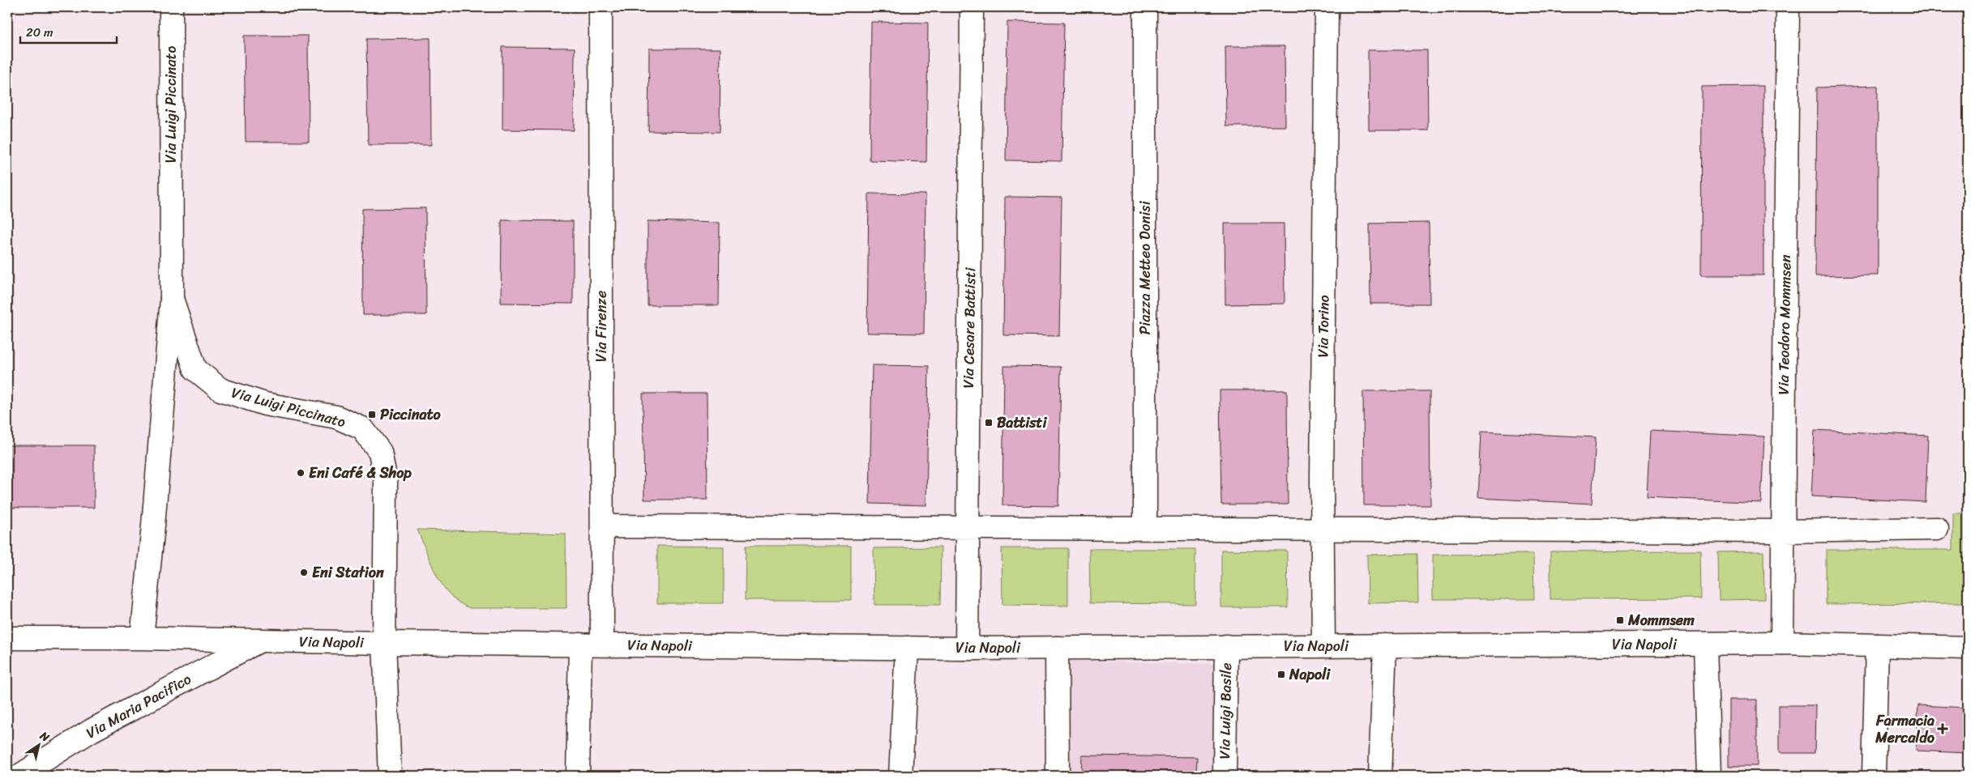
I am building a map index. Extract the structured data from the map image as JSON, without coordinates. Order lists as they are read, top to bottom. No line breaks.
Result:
{"streets":{"street":["Via Luigi Piccinato","Piazza Metteo Donisi","Via Teodoro Mommsen","Via Firenze","Via Torino","Via Cesare Battisti","Via Napoli","Via Maria Pacifico","Via Luigi Basile"]},"crossings":[["Via Luigi Piccinato","Via Napoli"],["Via Teodoro Mommsen","Via Napoli"],["Via Firenze","Via Napoli"],["Via Torino","Via Napoli"],["Via Cesare Battisti","Via Napoli"],["Via Napoli","Via Maria Pacifico"],["Via Napoli","Via Luigi Basile"]],"places":{"transit":["Piccinato","Battisti","Mommsem","Napoli"],"other":["Eni Café & Shop","Eni Station"],"health":["Farmacia Mercaldo"]},"scale_bar":"20 m","north":"top right"}
